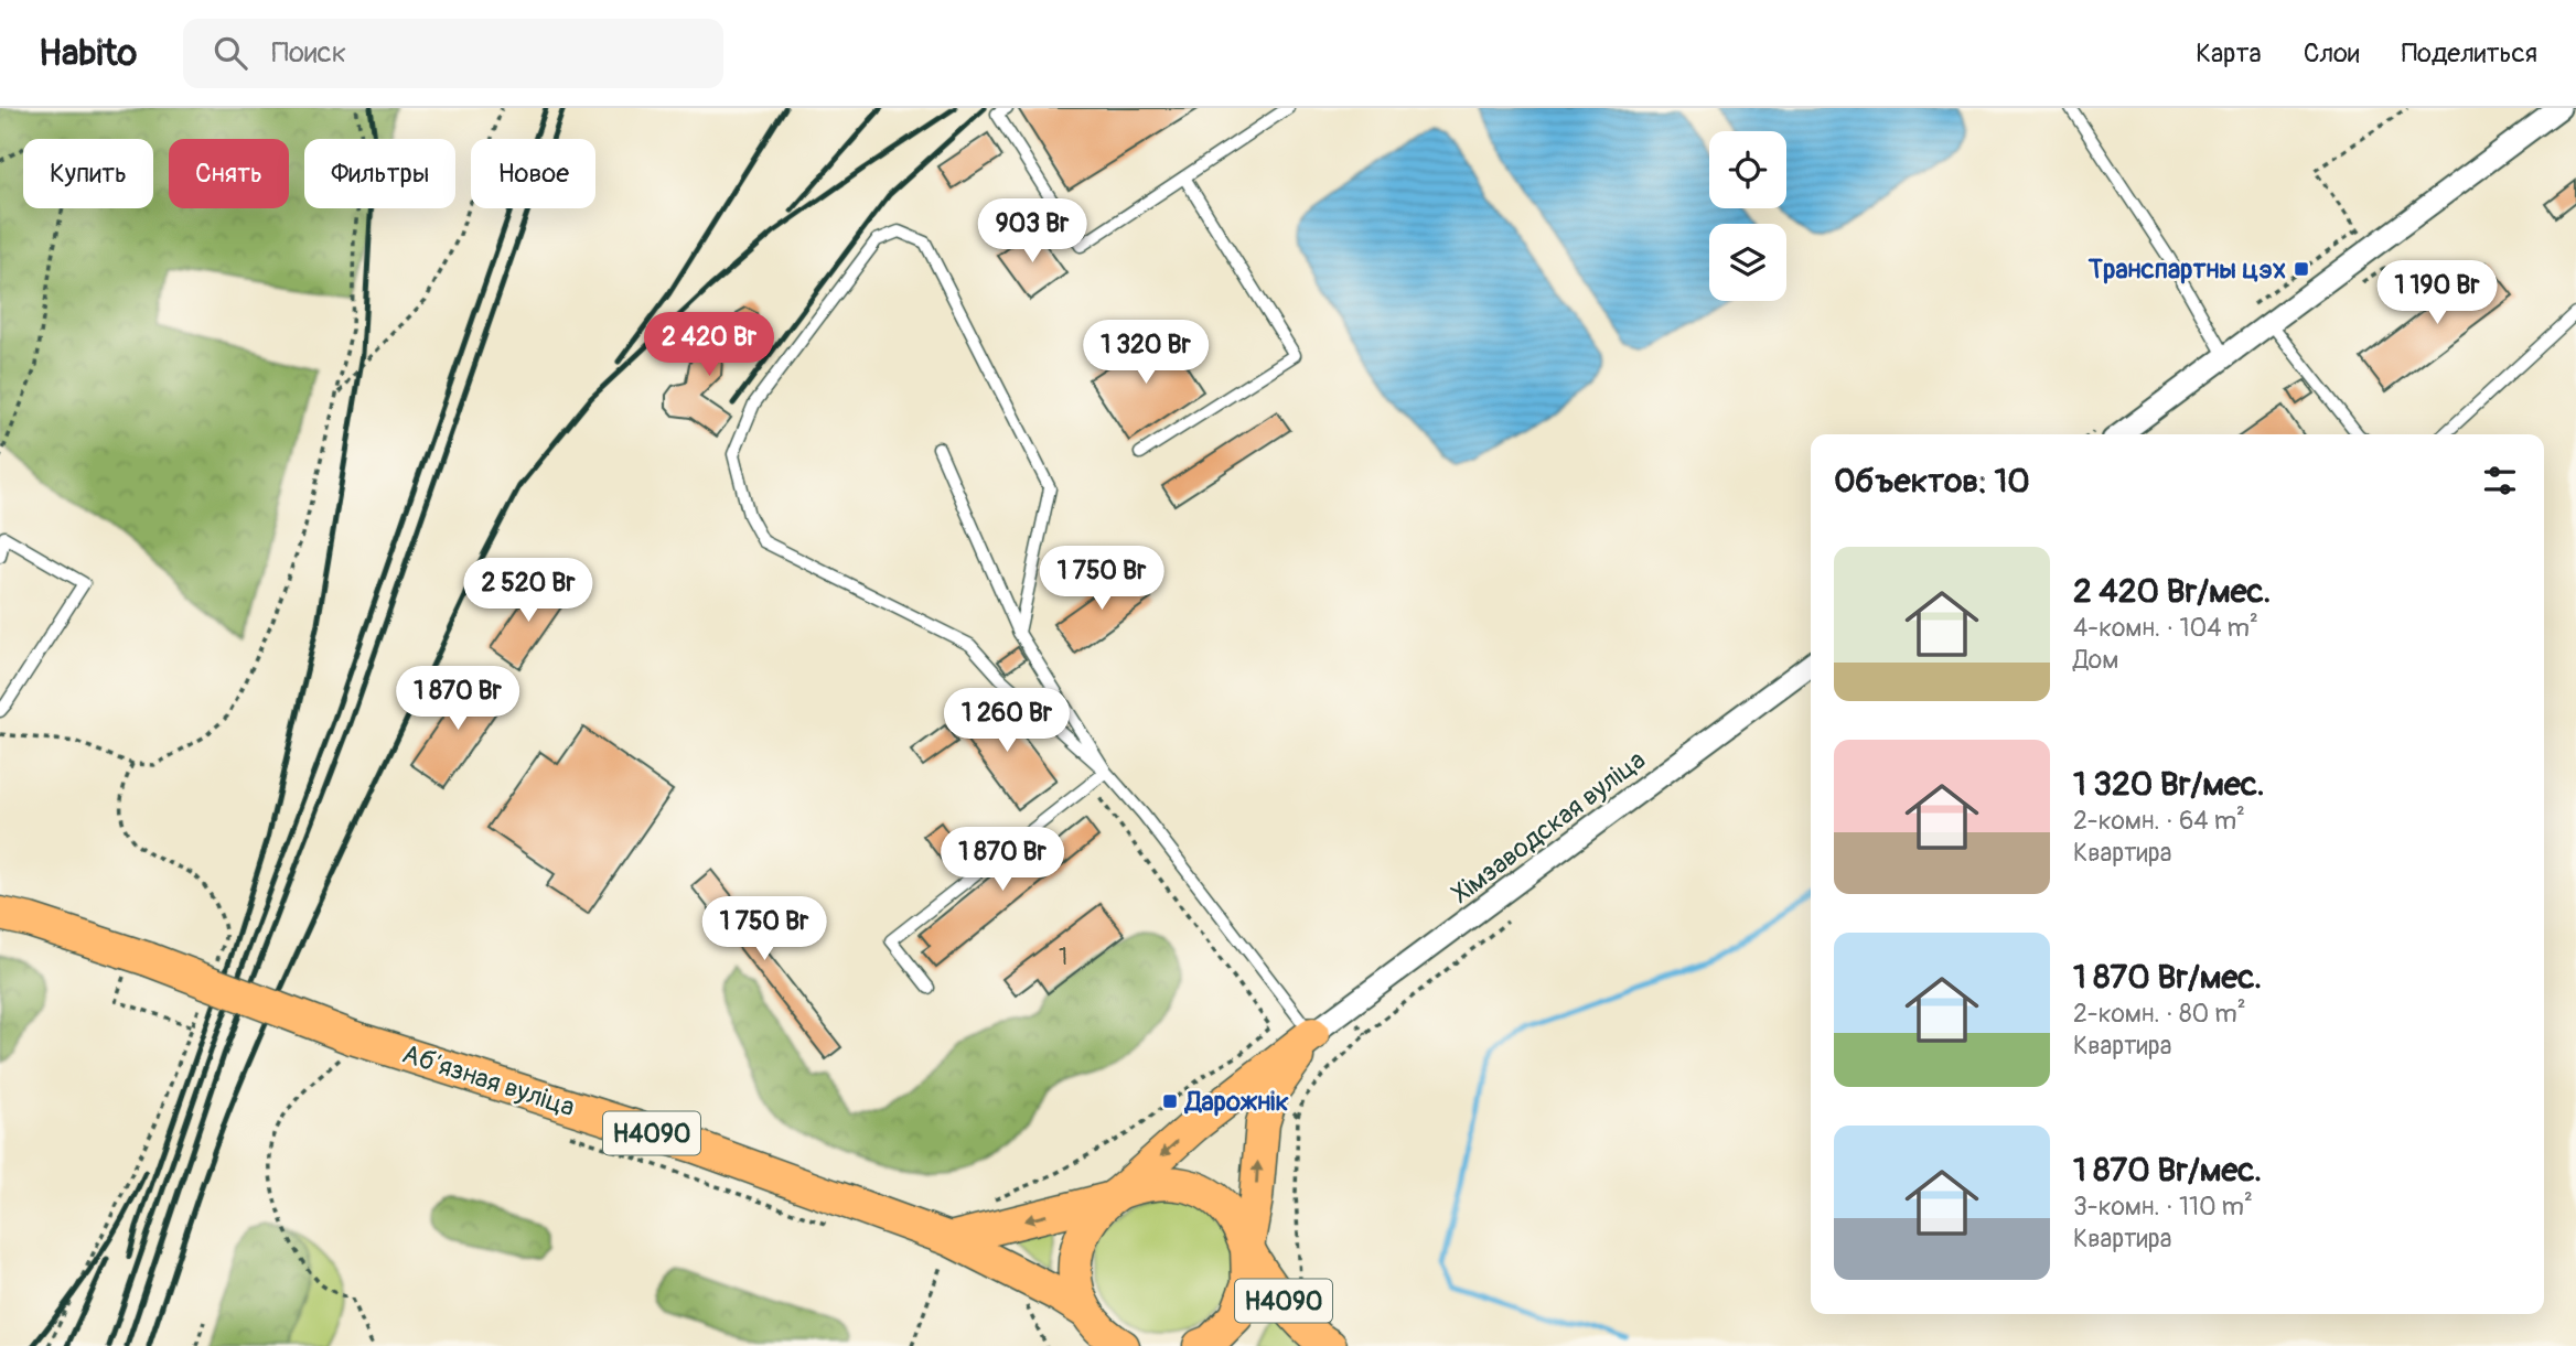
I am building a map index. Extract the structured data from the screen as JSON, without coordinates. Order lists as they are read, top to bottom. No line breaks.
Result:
{"streets":{"main road":["Абʼязная вуліца","Н4090"],"street":["Хімзаводская вуліца"]},"crossings":[["Абʼязная вуліца","Н4090"]],"places":{"transit":["Транспартны цэх","Дарожнік"]},"house_numbers":["1"],"page":{"header":"Habito","search":"Поиск","nav":["Карта","Слои","Поделиться"],"chip":["Купить","Снять","Фильтры","Новое"],"price":["903 Br","1 190 Br","2 420 Br","1 320 Br","1 750 Br","2 520 Br","1 870 Br","1 260 Br","1 870 Br","1 750 Br"],"heading":"Объектов: 10","list":[{"name":"2 420 Br/мес.","note":"4-комн. · 104 m² · Дом"},{"name":"1 320 Br/мес.","note":"2-комн. · 64 m² · Квартира"},{"name":"1 870 Br/мес.","note":"2-комн. · 80 m² · Квартира"},{"name":"1 870 Br/мес.","note":"3-комн. · 110 m² · Квартира"}]}}
